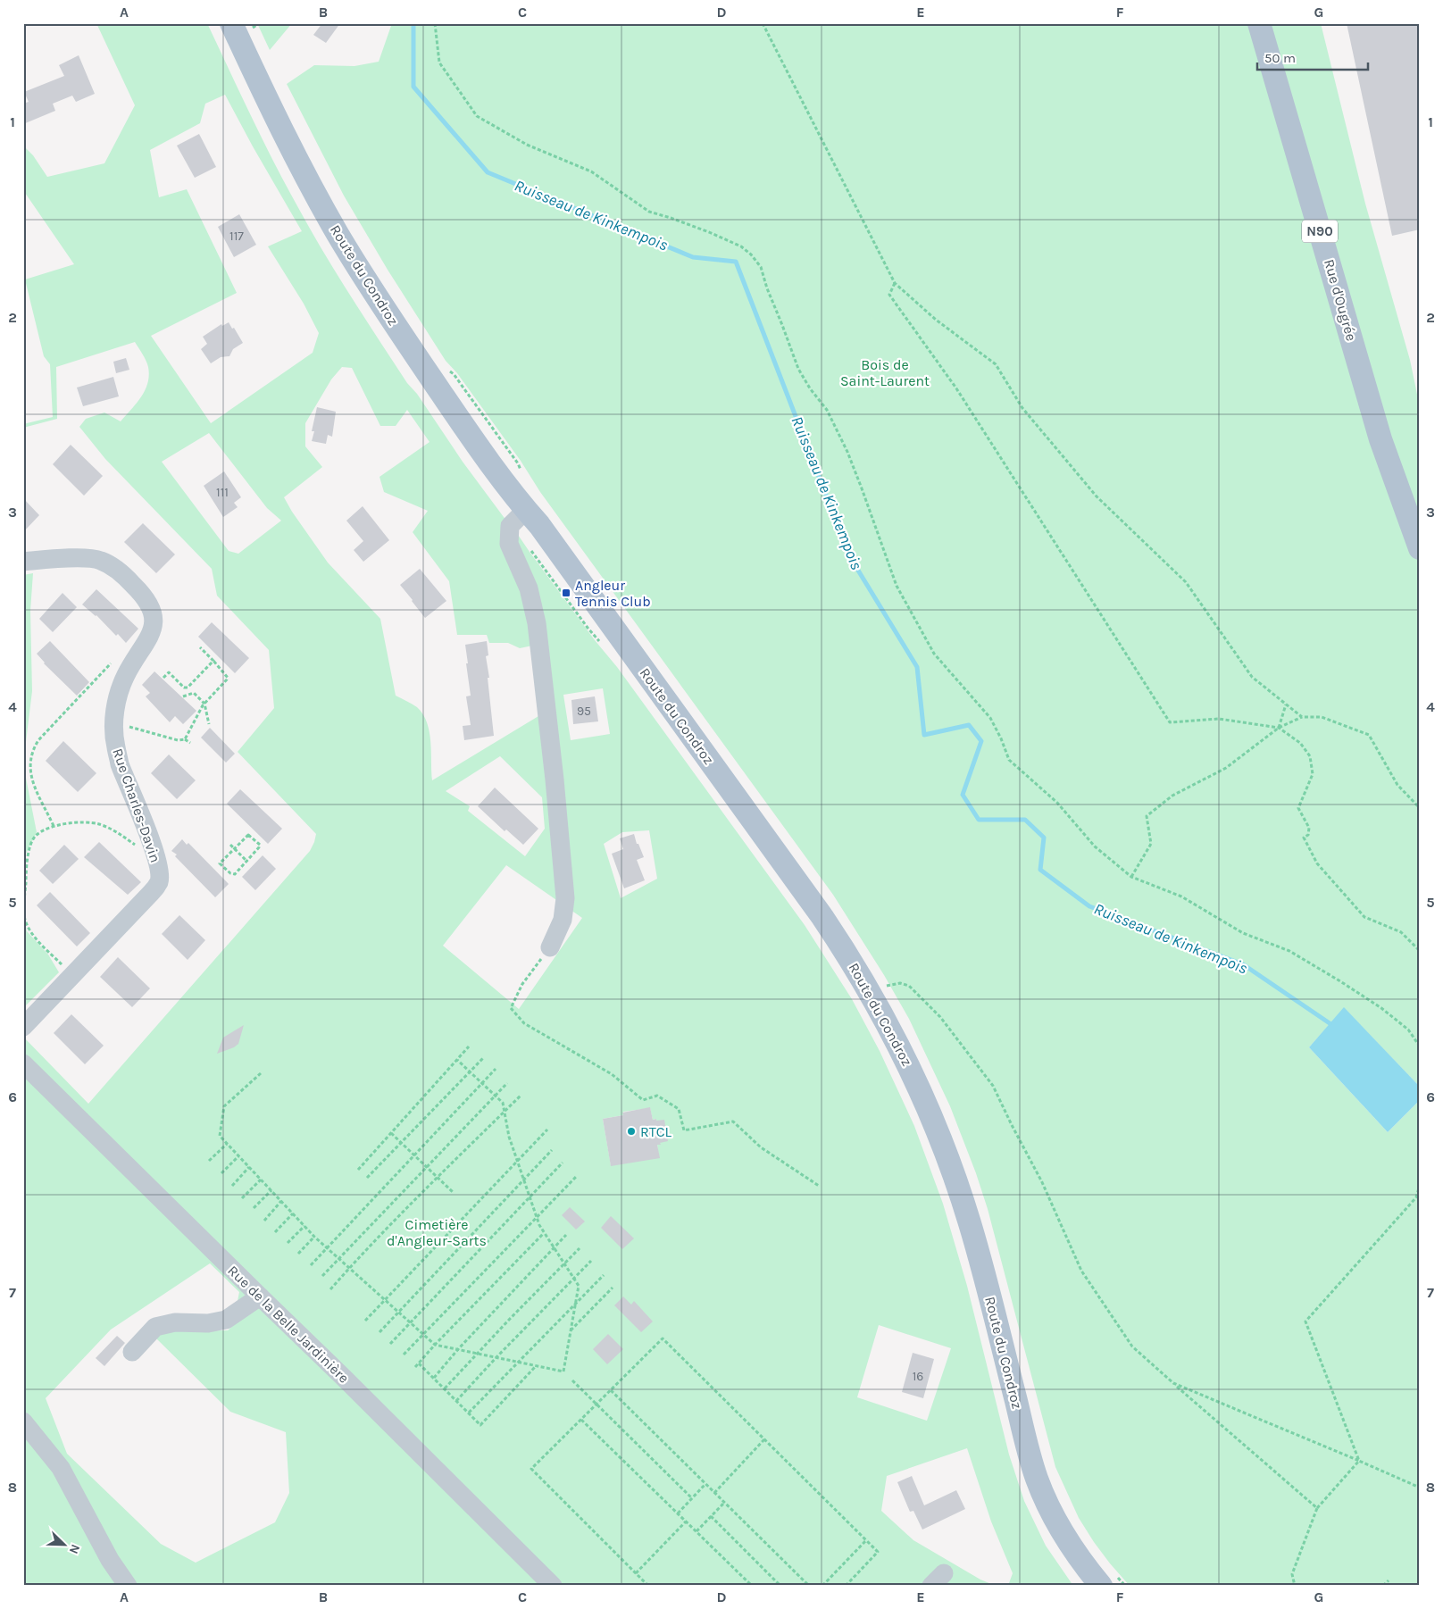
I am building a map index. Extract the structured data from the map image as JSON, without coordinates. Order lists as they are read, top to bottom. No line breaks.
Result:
{"streets":{"main road":["N90","Route du Condroz","Rue d'Ougrée"],"street":["Rue Charles-Davin","Rue de la Belle Jardinière"]},"water":["Ruisseau de Kinkempois"],"parks":["Bois de Saint-Laurent","Cimetière d'Angleur-Sarts"],"places":{"transit":["Angleur Tennis Club"],"other":["RTCL"]},"house_numbers":["117","111","95","16"],"scale_bar":"50 m","north":"bottom right","grid":{"columns":["A","B","C","D","E","F","G"],"rows":["1","2","3","4","5","6","7","8"]}}
